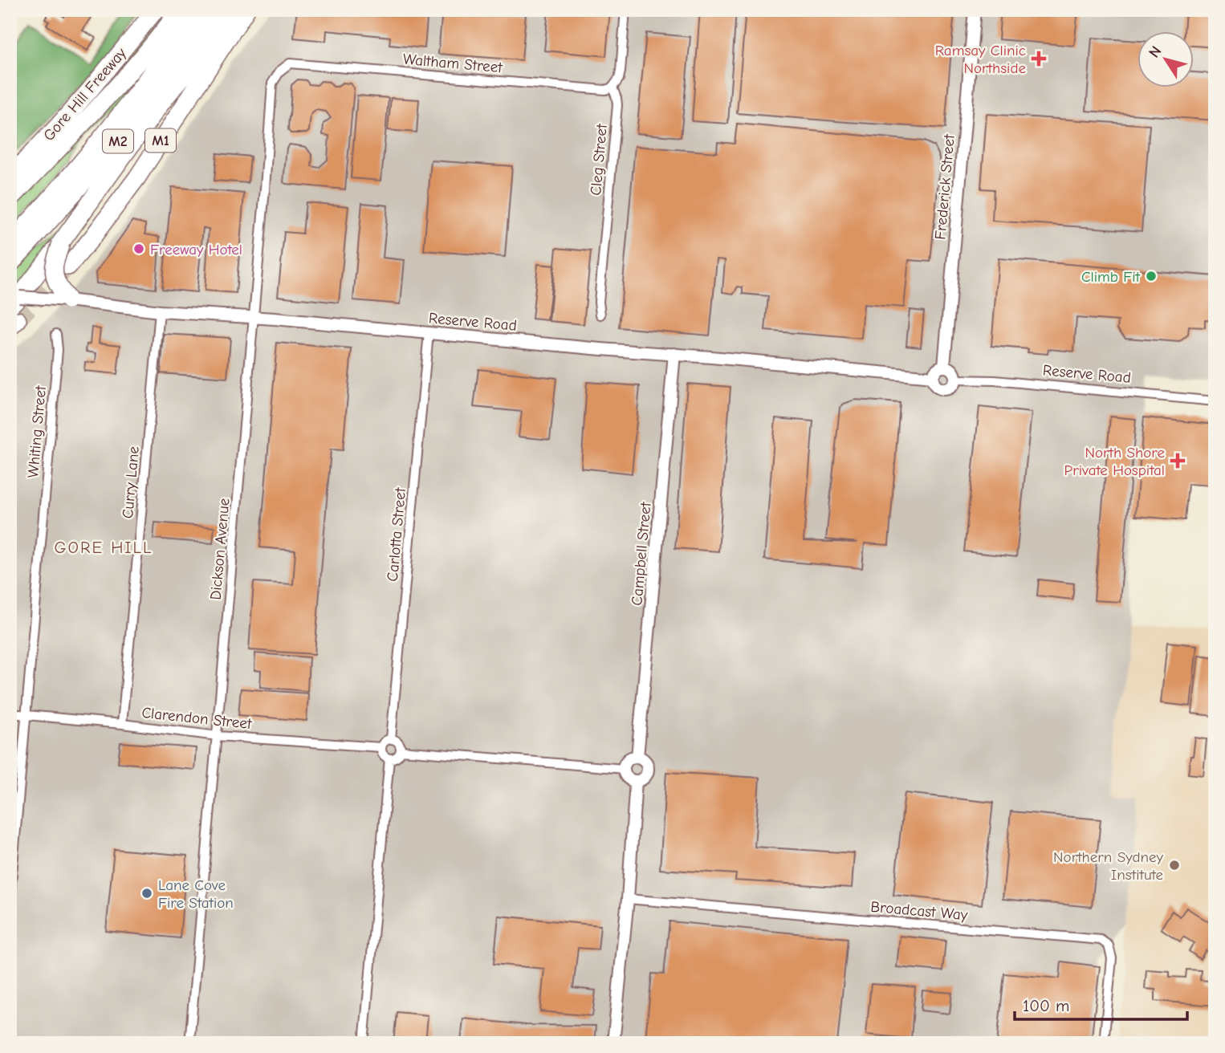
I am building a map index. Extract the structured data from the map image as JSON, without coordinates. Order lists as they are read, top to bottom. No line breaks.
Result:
{"streets":{"highway":["Gore Hill Freeway","M1","M2"],"street":["Waltham Street","Cleg Street","Frederick Street","Reserve Road","Whiting Street","Curry Lane","Carlotta Street","Dickson Avenue","Campbell Street","Clarendon Street","Broadcast Way"]},"crossings":[["Waltham Street","Cleg Street"],["Waltham Street","Dickson Avenue"],["Frederick Street","Reserve Road"],["Reserve Road","Curry Lane"],["Reserve Road","Carlotta Street"],["Reserve Road","Dickson Avenue"],["Reserve Road","Campbell Street"],["Whiting Street","Clarendon Street"],["Curry Lane","Clarendon Street"],["Carlotta Street","Clarendon Street"],["Dickson Avenue","Clarendon Street"]],"districts":["GORE HILL"],"places":{"health":["Ramsay Clinic Northside","North Shore Private Hospital"],"other":["Freeway Hotel","Climb Fit","Northern Sydney Institute","Lane Cove Fire Station"]},"scale_bar":"100 m","north":"top left"}
